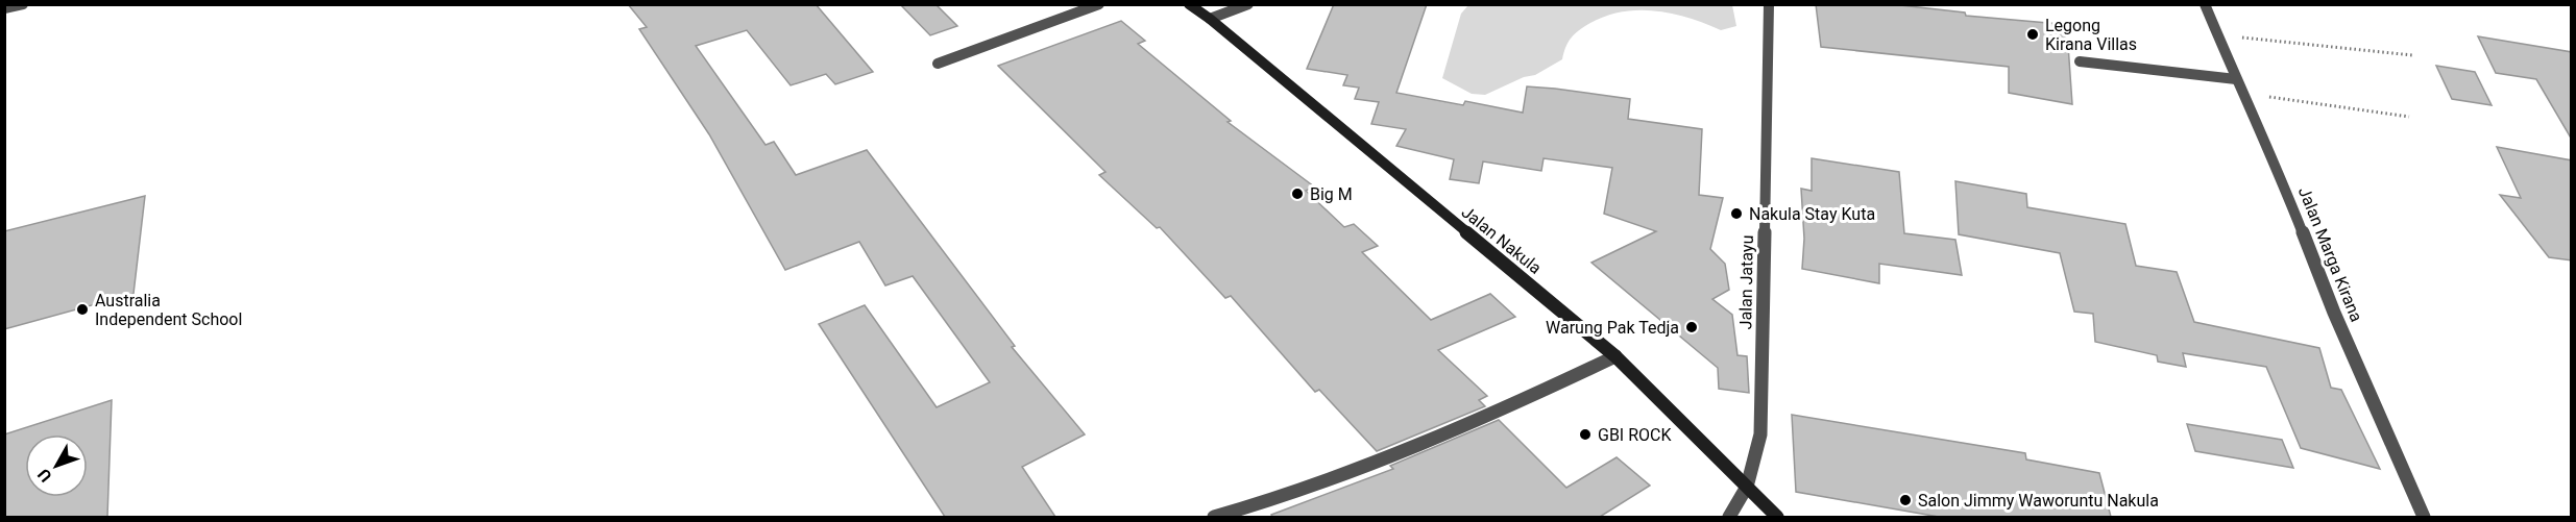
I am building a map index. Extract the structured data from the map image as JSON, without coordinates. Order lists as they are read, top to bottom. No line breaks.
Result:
{"streets":{"main road":["Jalan Nakula"],"street":["Jalan Marga Kirana","Jalan Jatayu"]},"crossings":[["Jalan Nakula","Jalan Jatayu"]],"places":["Legong Kirana Villas","Big M","Nakula Stay Kuta","Australia Independent School","Warung Pak Tedja","GBI ROCK","Salon Jimmy Waworuntu Nakula"],"north":"bottom left"}
